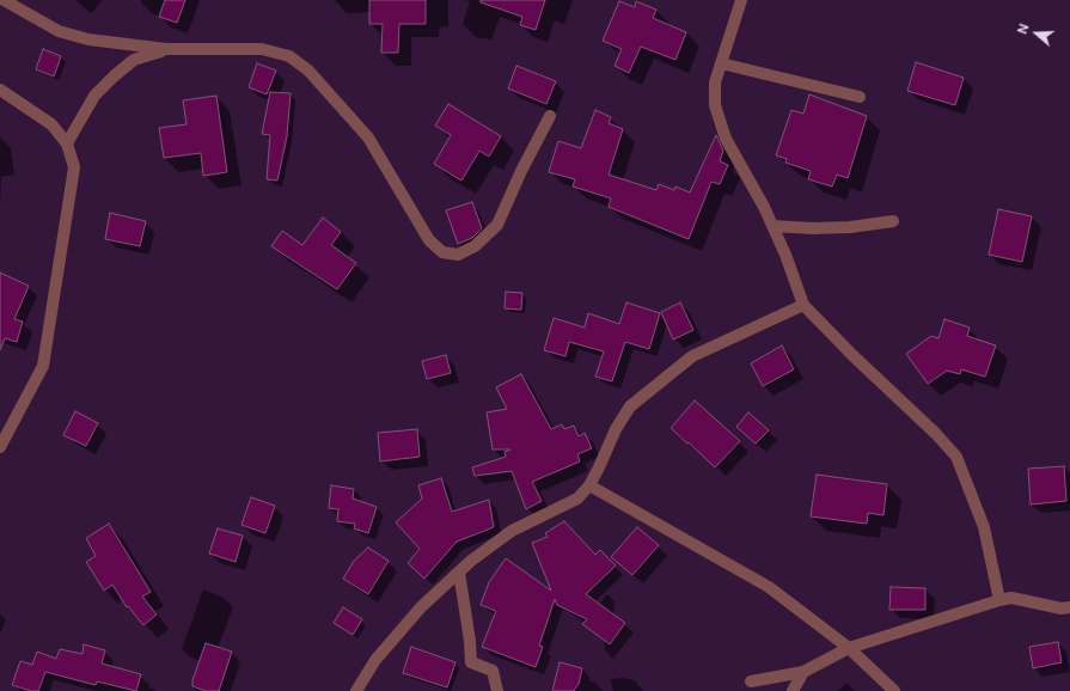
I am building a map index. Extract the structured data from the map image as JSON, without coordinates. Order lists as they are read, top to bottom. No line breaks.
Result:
{"north":"left"}
